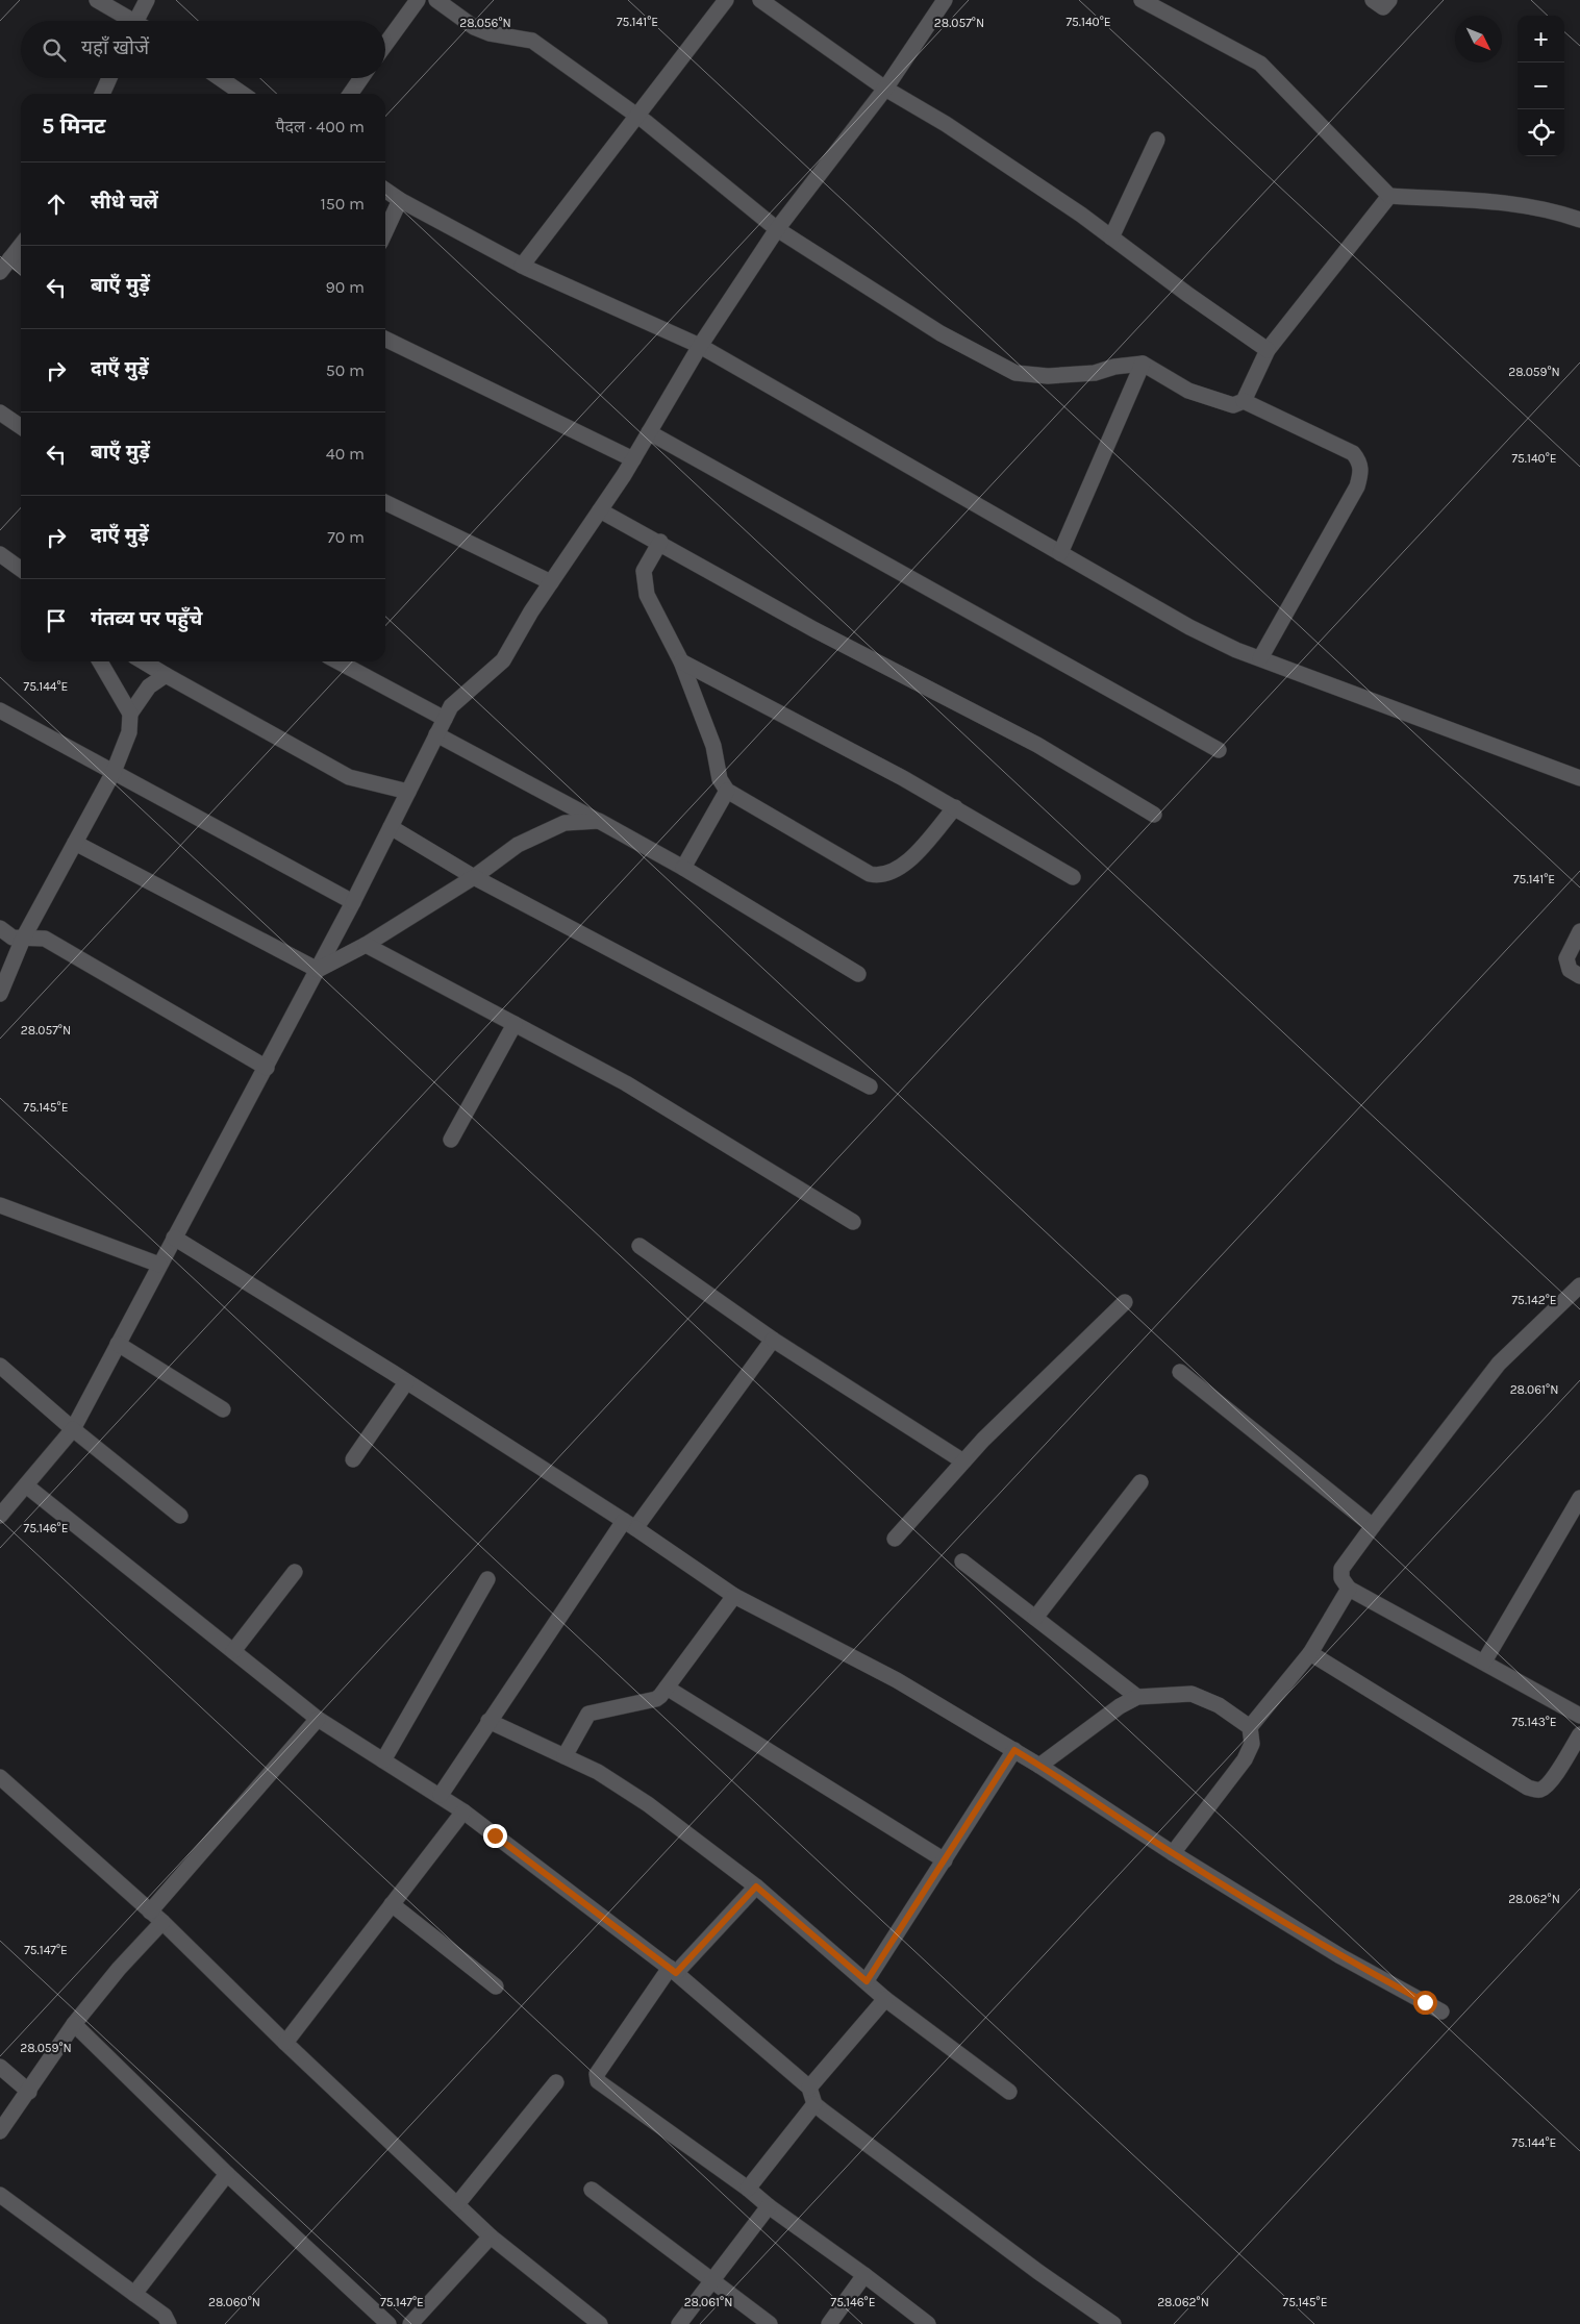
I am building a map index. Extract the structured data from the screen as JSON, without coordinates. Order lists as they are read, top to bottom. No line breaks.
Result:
{"north":"bottom right","page":{"map_buttons":["+","−"],"search":"यहाँ खोजें","heading":["5 मिनट","पैदल · 400 m"],"list":[["सीधे चलें","150 m"],["बाएँ मुड़ें","90 m"],["दाएँ मुड़ें","50 m"],["बाएँ मुड़ें","40 m"],["दाएँ मुड़ें","70 m"],"गंतव्य पर पहुँचे"]},"coordinates":["75.141°E","75.140°E","28.056°N","28.057°N","28.059°N","75.144°E","75.145°E","75.142°E","28.061°N","75.146°E","75.143°E","28.062°N","75.147°E","28.060°N"]}
